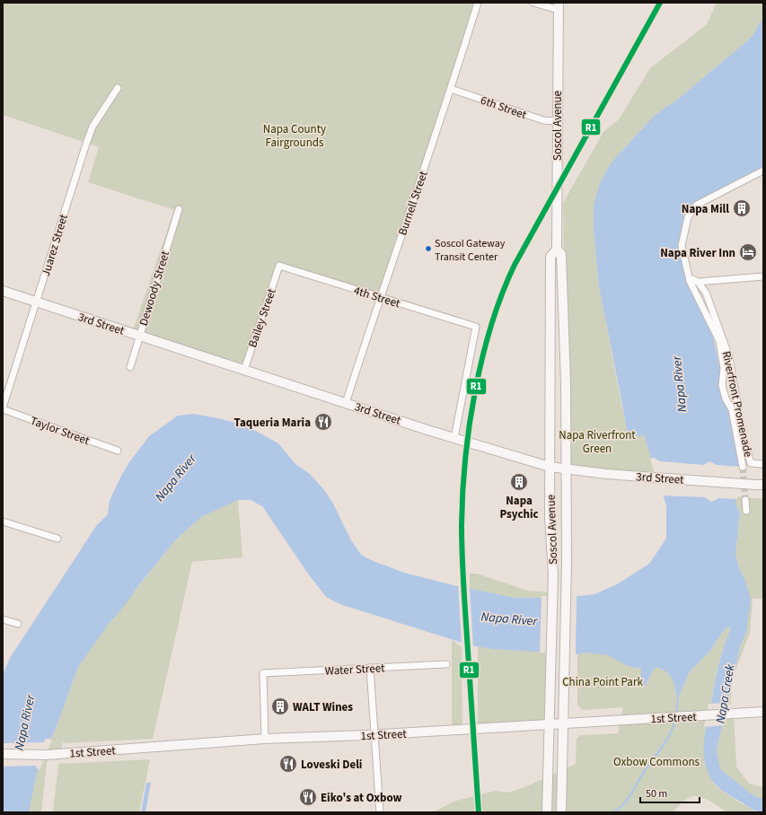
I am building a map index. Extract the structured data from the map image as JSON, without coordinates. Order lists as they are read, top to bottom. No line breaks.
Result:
{"streets":{"main road":["Soscol Avenue","3rd Street","1st Street"],"street":["6th Street","Burnell Street","Juarez Street","Dewoody Street","4th Street","Bailey Street","Riverfront Promenade","Taylor Street","Water Street"]},"crossings":[["6th Street","Soscol Avenue"],["6th Street","Burnell Street"],["Soscol Avenue","3rd Street"],["Soscol Avenue","1st Street"],["Burnell Street","4th Street"],["Burnell Street","3rd Street"],["Juarez Street","3rd Street"],["Juarez Street","Taylor Street"],["Dewoody Street","3rd Street"],["4th Street","Bailey Street"],["4th Street","3rd Street"],["Bailey Street","3rd Street"],["Water Street","1st Street"]],"water":["Napa River","Napa Creek"],"parks":["Napa County Fairgrounds","Napa Riverfront Green","China Point Park","Oxbow Commons"],"places":{"building":["Napa Mill","Napa Psychic","WALT Wines"],"other":["Soscol Gateway Transit Center"],"hotel":["Napa River Inn"],"restaurant":["Taqueria Maria","Loveski Deli","Eiko's at Oxbow"]},"lines":["transit line R1"],"scale_bar":"50 m"}
